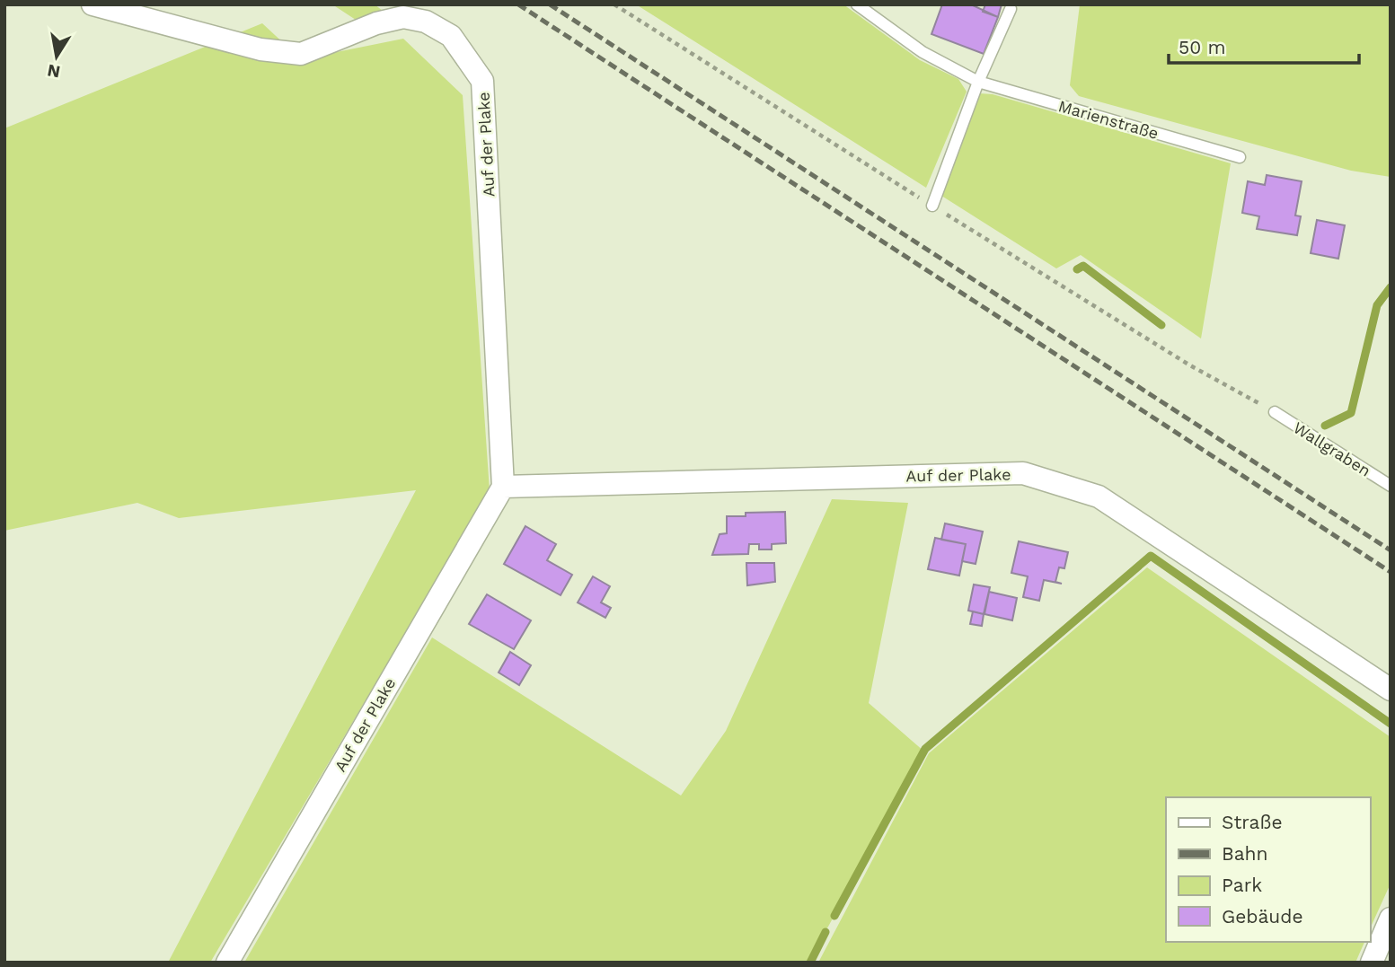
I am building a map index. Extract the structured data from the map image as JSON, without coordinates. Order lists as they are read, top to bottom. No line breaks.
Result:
{"streets":{"street":["Auf der Plake"],"lane":["Marienstraße","Wallgraben"]},"legend":["Straße","Bahn","Park","Gebäude"],"scale_bar":"50 m","north":"bottom"}
